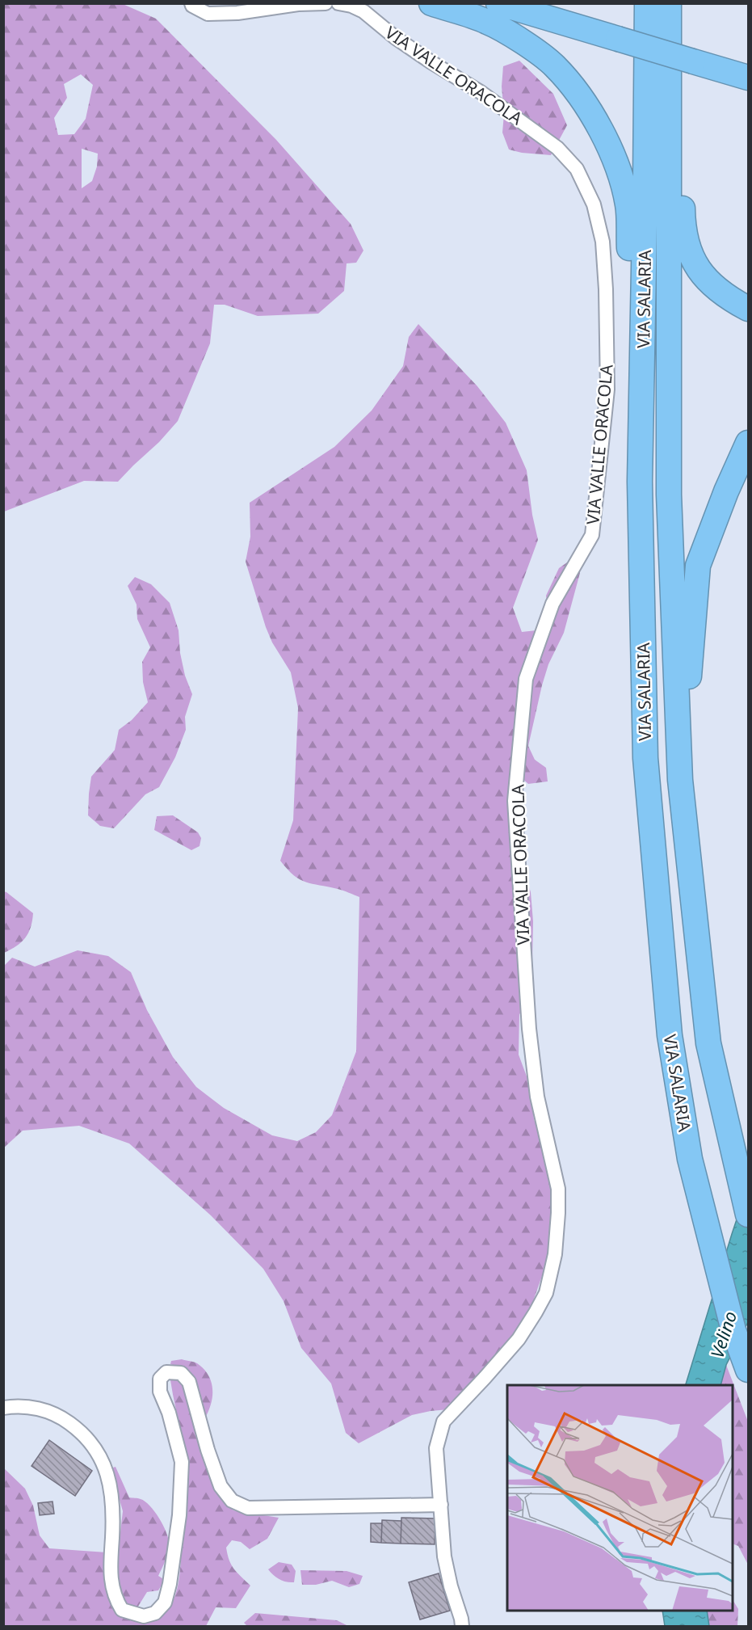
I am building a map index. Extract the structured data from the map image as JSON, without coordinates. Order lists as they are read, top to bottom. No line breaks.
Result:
{"streets":{"highway":["VIA SALARIA"],"street":["VIA VALLE ORACOLA"]},"water":["Velino"]}
